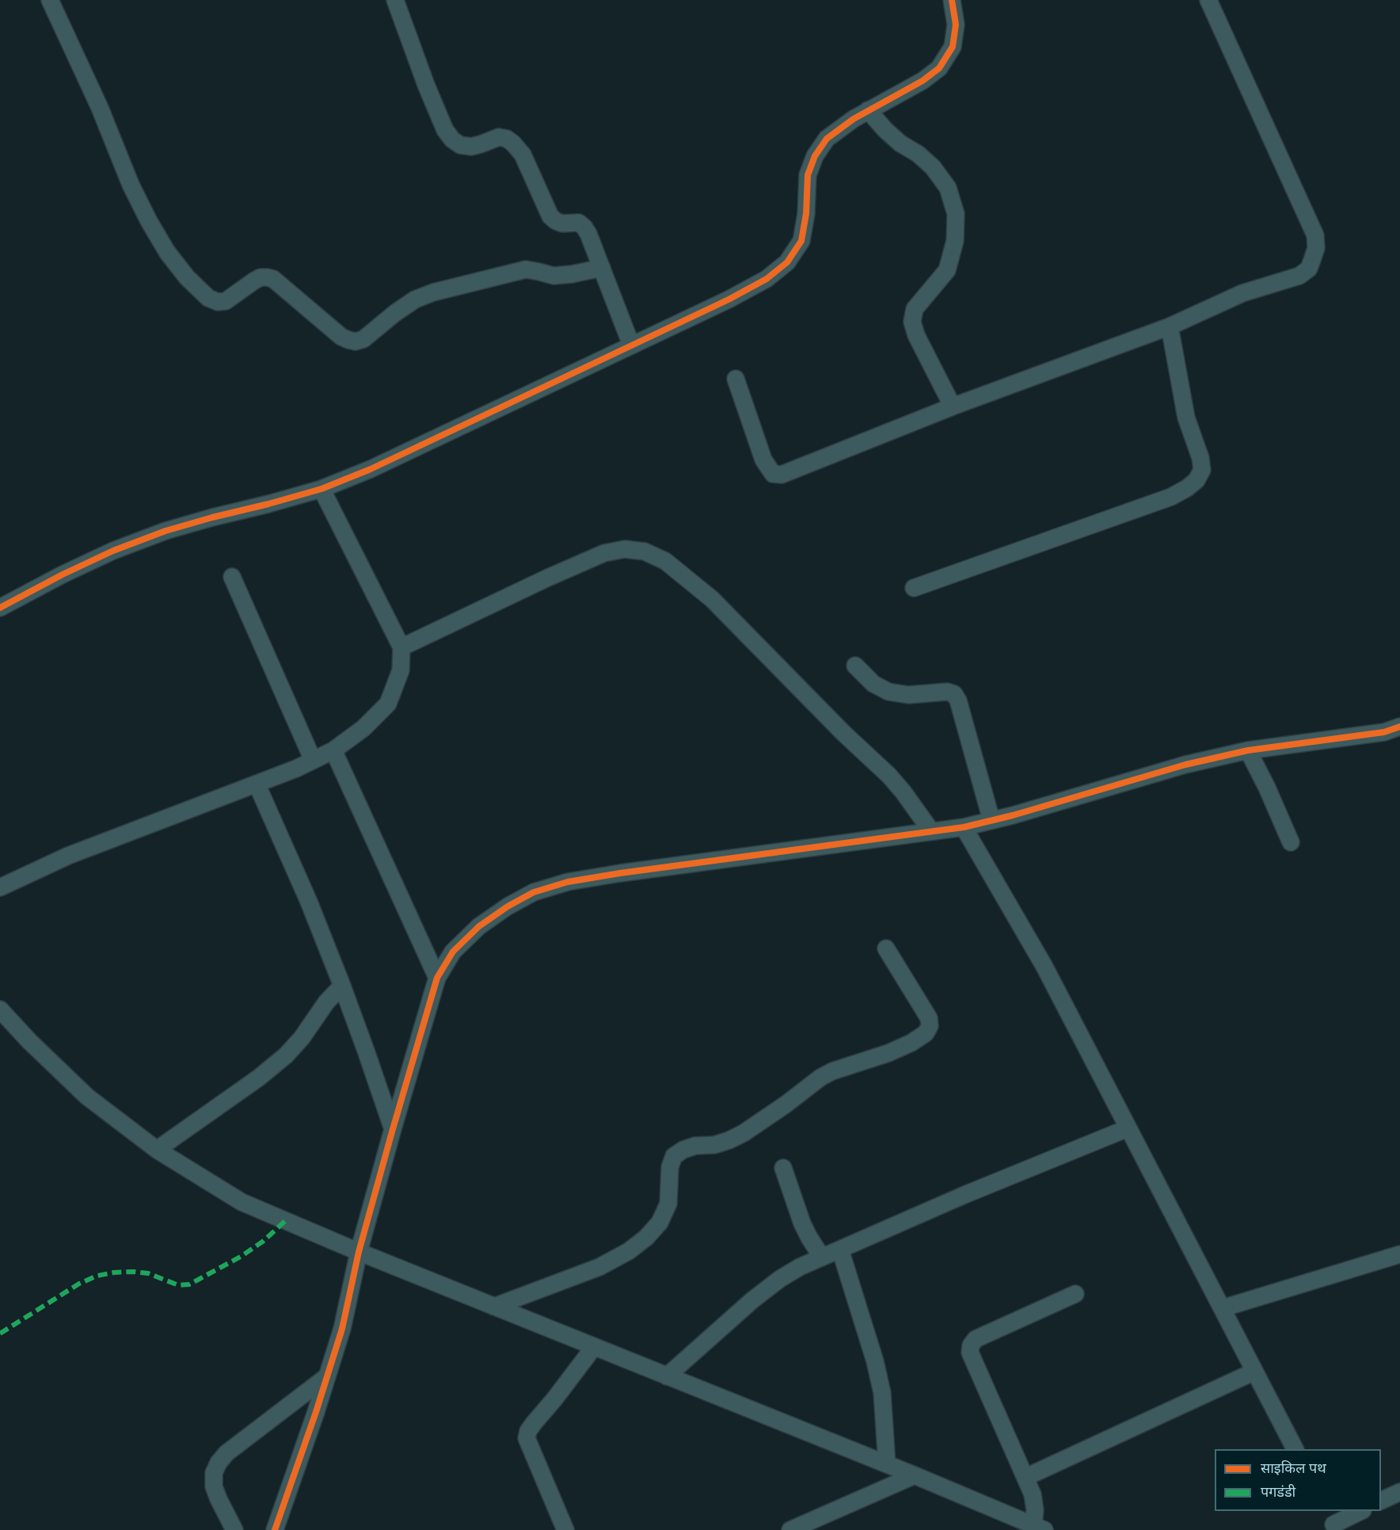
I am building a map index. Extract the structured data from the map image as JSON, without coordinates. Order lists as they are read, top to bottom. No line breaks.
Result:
{"legend":["साइकिल पथ","पगडंडी"]}
